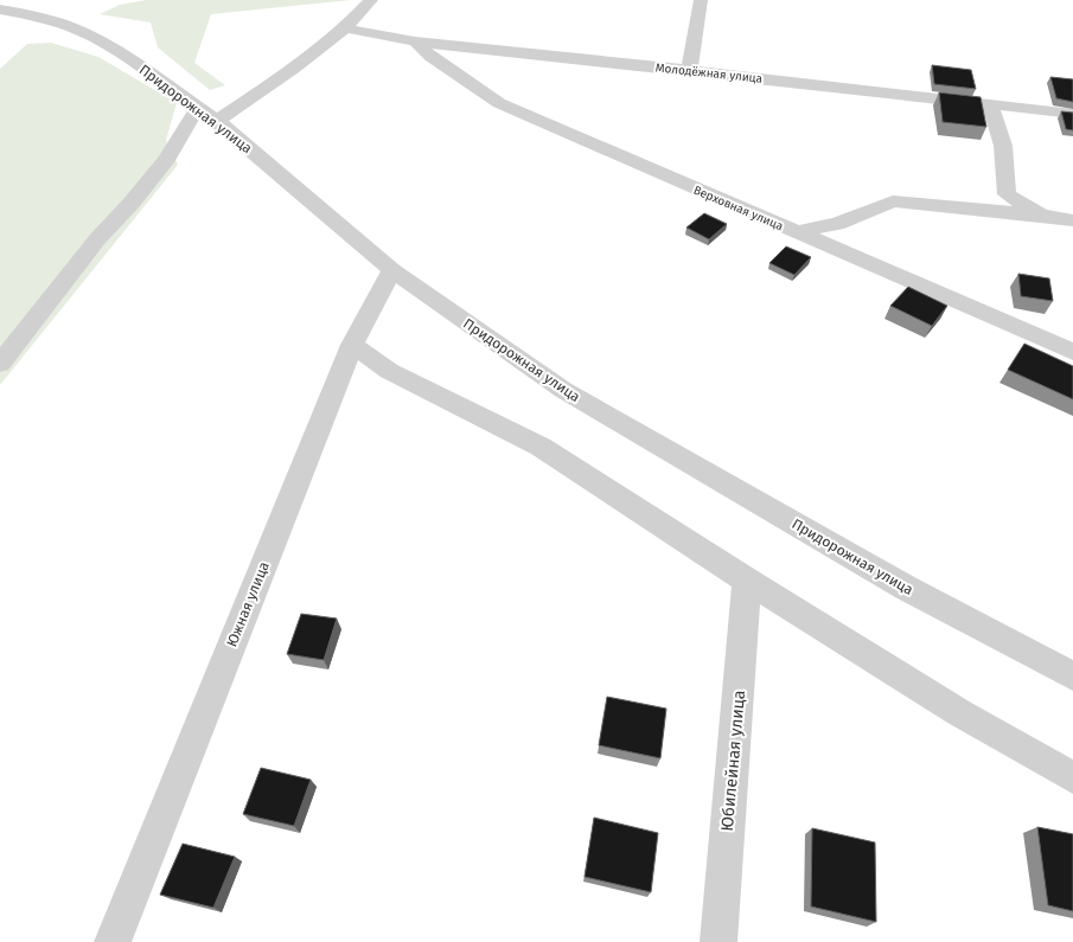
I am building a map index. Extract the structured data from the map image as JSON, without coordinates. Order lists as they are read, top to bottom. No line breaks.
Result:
{"streets":{"street":["Молодёжная улица","Придорожная улица","Верховная улица","Южная улица","Юбилейная улица"]},"crossings":[["Молодёжная улица","Верховная улица"],["Придорожная улица","Южная улица"]]}
